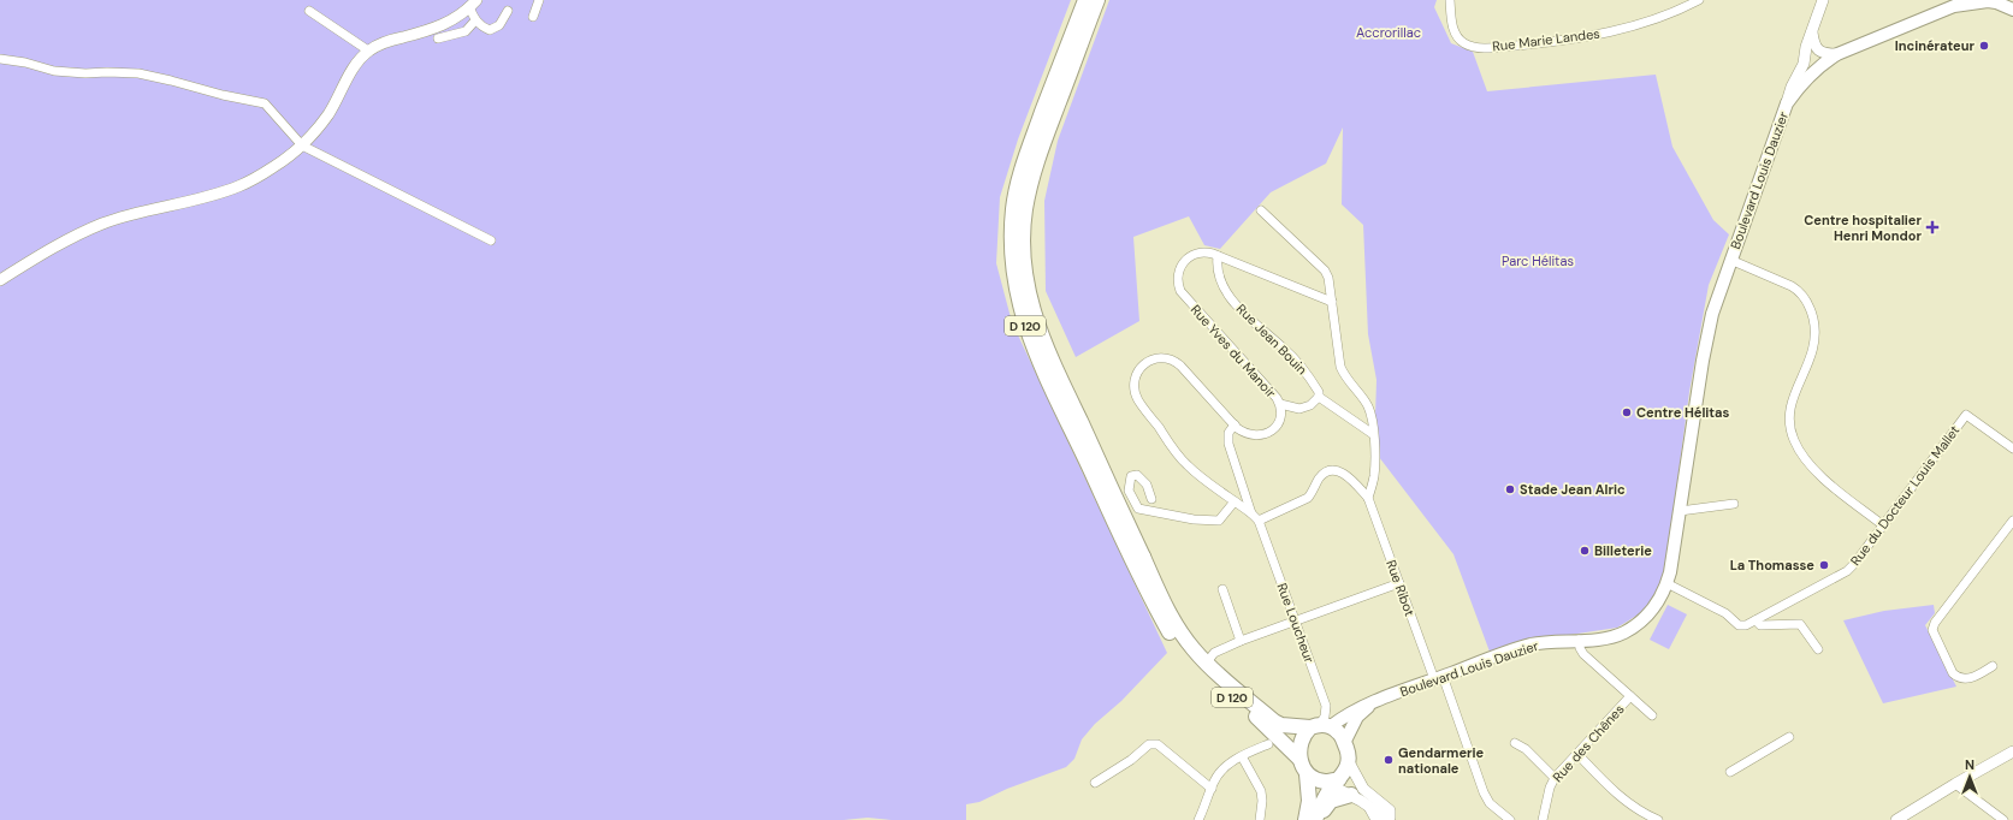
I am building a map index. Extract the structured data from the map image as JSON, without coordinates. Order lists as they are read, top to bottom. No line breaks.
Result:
{"streets":{"main road":["Boulevard Louis Dauzier","D 120"],"street":["Rue Marie Landes","Rue Jean Bouin","Rue Yves du Manoir","Rue du Docteur Louis Mallet","Rue Ribot","Rue Loucheur","Rue des Chênes"]},"crossings":[["Boulevard Louis Dauzier","D 120"],["Boulevard Louis Dauzier","Rue du Docteur Louis Mallet"],["Boulevard Louis Dauzier","Rue Ribot"],["Boulevard Louis Dauzier","Rue Loucheur"],["D 120","Rue Loucheur"],["Rue Jean Bouin","Rue Yves du Manoir"],["Rue Yves du Manoir","Rue Loucheur"]],"parks":["Accrorillac","Parc Hélitas"],"places":{"other":["Incinérateur","Centre Hélitas","Stade Jean Alric","Billeterie","La Thomasse","Gendarmerie nationale"],"health":["Centre hospitalier Henri Mondor"]},"north":"top"}
